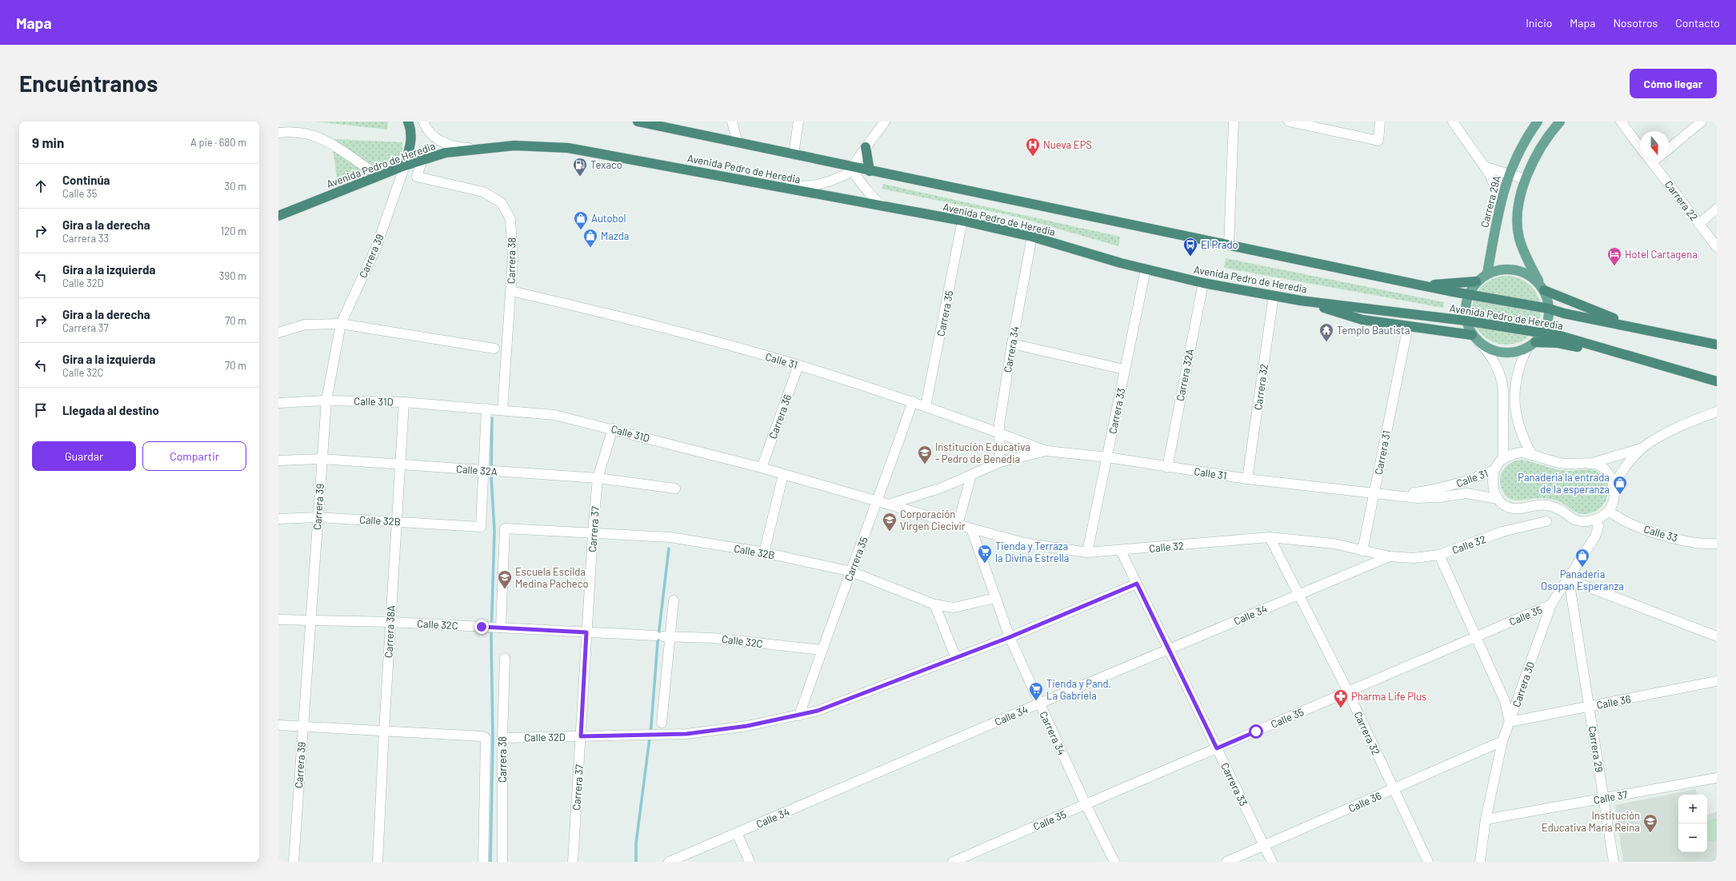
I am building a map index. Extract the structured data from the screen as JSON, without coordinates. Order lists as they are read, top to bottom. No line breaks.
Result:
{"streets":{"highway":["Avenida Pedro de Heredia"],"main road":["Carrera 29A"],"street":["Carrera 22","Carrera 39","Carrera 38","Carrera 35","Carrera 34","Calle 31","Carrera 32A","Carrera 32","Calle 31D","Carrera 33","Carrera 36","Carrera 31","Calle 32A","Calle 32B","Carrera 37","Calle 33","Calle 32","Calle 34","Calle 35","Calle 32C","Carrera 38A","Carrera 30","Calle 36","Calle 32D","Carrera 29","Calle 37"]},"crossings":[["Avenida Pedro de Heredia","Carrera 39"],["Avenida Pedro de Heredia","Carrera 38"],["Avenida Pedro de Heredia","Carrera 35"],["Avenida Pedro de Heredia","Carrera 34"],["Avenida Pedro de Heredia","Carrera 32A"],["Avenida Pedro de Heredia","Carrera 32"],["Avenida Pedro de Heredia","Carrera 33"],["Carrera 39","Calle 31D"],["Carrera 39","Calle 32A"],["Carrera 39","Calle 32B"],["Carrera 39","Calle 32C"],["Carrera 38","Calle 31"],["Carrera 38","Calle 31D"],["Carrera 38","Carrera 38A"],["Carrera 38","Calle 32D"],["Carrera 35","Calle 31"],["Carrera 35","Calle 31D"],["Carrera 35","Calle 32B"],["Carrera 35","Calle 32C"],["Carrera 35","Calle 32D"],["Carrera 34","Calle 31"],["Carrera 34","Calle 31D"],["Carrera 34","Calle 32B"],["Carrera 34","Calle 32"],["Carrera 34","Calle 34"],["Carrera 34","Calle 35"],["Carrera 34","Calle 32D"],["Calle 31","Carrera 32A"],["Calle 31","Carrera 32"],["Calle 31","Calle 31D"],["Calle 31","Carrera 33"],["Calle 31","Carrera 36"],["Calle 31","Carrera 31"],["Carrera 32","Calle 32"],["Carrera 32","Calle 34"],["Carrera 32","Calle 35"],["Carrera 32","Calle 36"],["Calle 31D","Carrera 36"],["Calle 31D","Carrera 37"],["Calle 31D","Calle 32"],["Calle 31D","Carrera 38A"],["Carrera 33","Calle 32"],["Carrera 33","Calle 34"],["Carrera 33","Calle 35"],["Carrera 33","Calle 36"],["Carrera 33","Calle 32D"],["Carrera 31","Calle 32"],["Calle 32A","Calle 32B"],["Calle 32A","Carrera 37"],["Calle 32A","Carrera 38A"],["Calle 32B","Carrera 37"],["Calle 32B","Calle 32C"],["Calle 32B","Carrera 38A"],["Carrera 37","Calle 32C"],["Carrera 37","Calle 32D"],["Calle 32","Calle 34"],["Calle 35","Carrera 30"],["Calle 32C","Carrera 38A"],["Carrera 30","Calle 36"],["Carrera 30","Carrera 29"],["Carrera 30","Calle 37"],["Calle 36","Carrera 29"],["Carrera 29","Calle 37"]],"places":{"hospital":["Nueva EPS"],"fuel station":["Texaco"],"shop":["Autobol","Mazda","Panadería la entrada de la esperanza","Panaderia Osopan Esperanza"],"bus stop":["El Prado"],"hotel":["Hotel Cartagena"],"temple":["Templo Bautista"],"school or university":["Institución Educativa - Pedro de Benedia","Corporación Virgen Ciecivir","Escuela Escilda Medina Pacheco","Institución Educativa María Reina"],"supermarket":["Tienda y Terraza la Divina Estrella","Tienda y Pand. La Gabriela"],"pharmacy":["Pharma Life Plus"]},"north":"bottom","page":{"header":"Mapa","nav":["Inicio","Mapa","Nosotros","Contacto"],"buttons":["Cómo llegar",["Guardar","Compartir"]],"title":"Encuéntranos","heading":["9 min","A pie · 680 m"],"list":[["Continúa","Calle 35","30 m"],["Gira a la derecha","Carrera 33","120 m"],["Gira a la izquierda","Calle 32D","390 m"],["Gira a la derecha","Carrera 37","70 m"],["Gira a la izquierda","Calle 32C","70 m"],"Llegada al destino"],"map_buttons":["+","−"]}}
